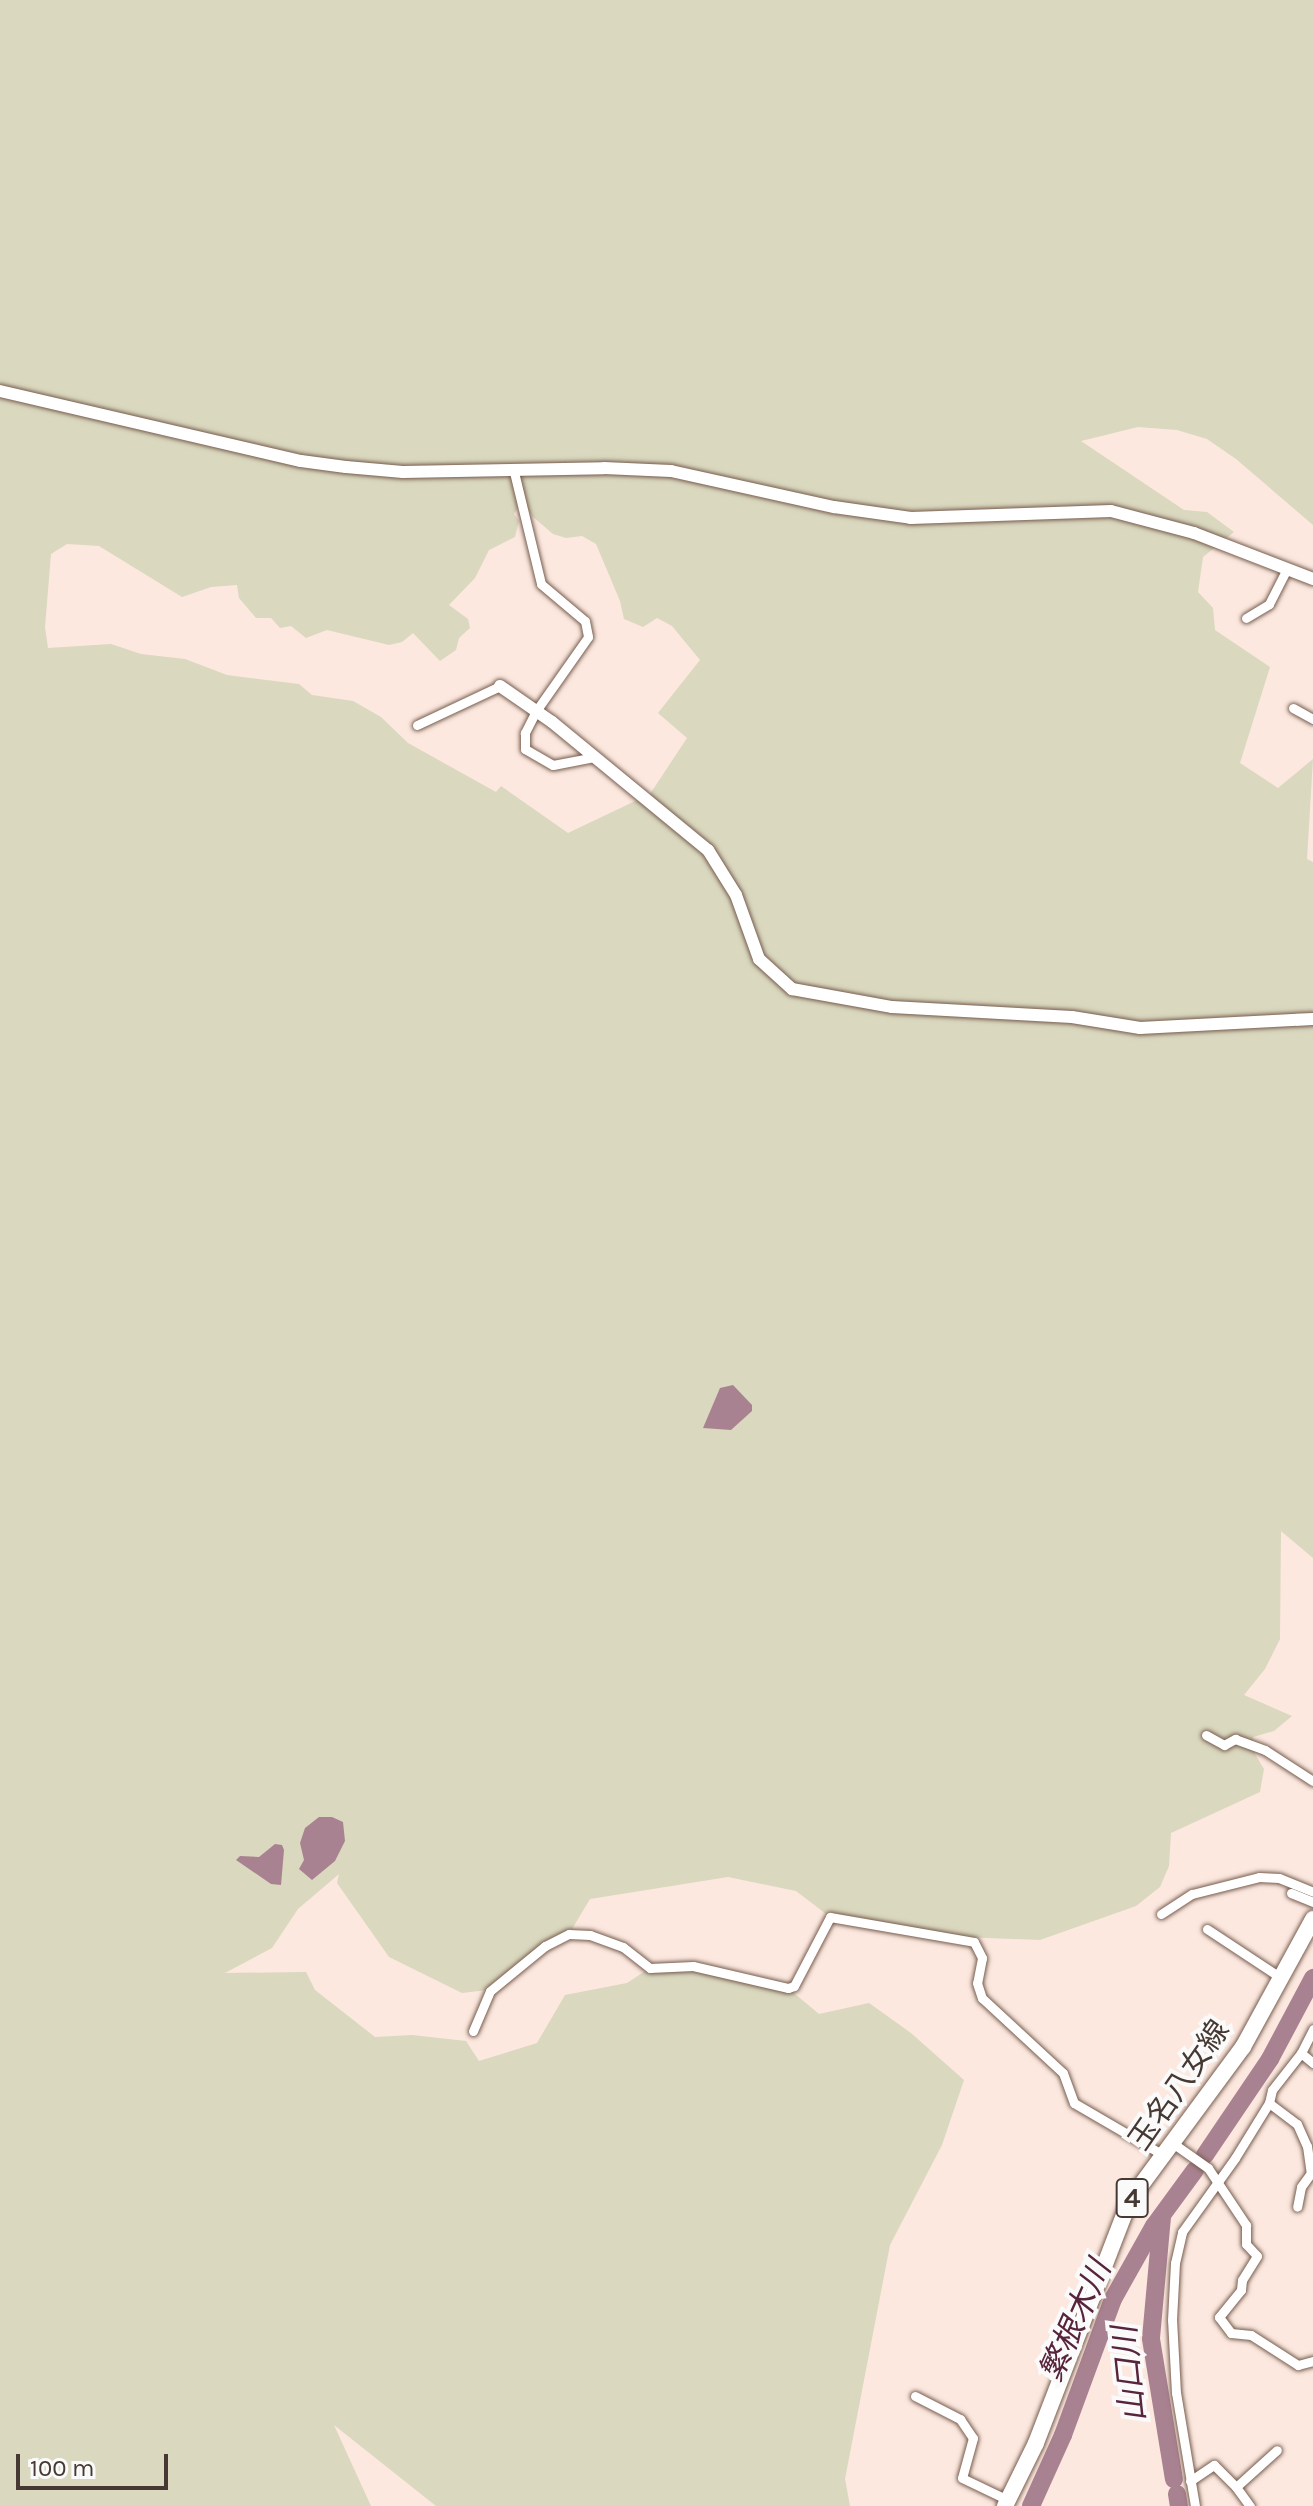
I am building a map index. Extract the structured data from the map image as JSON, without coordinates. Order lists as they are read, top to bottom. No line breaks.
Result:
{"streets":{"main road":["玉名八女線","4"]},"water":["繁根木川","山口川"],"scale_bar":"100 m"}
